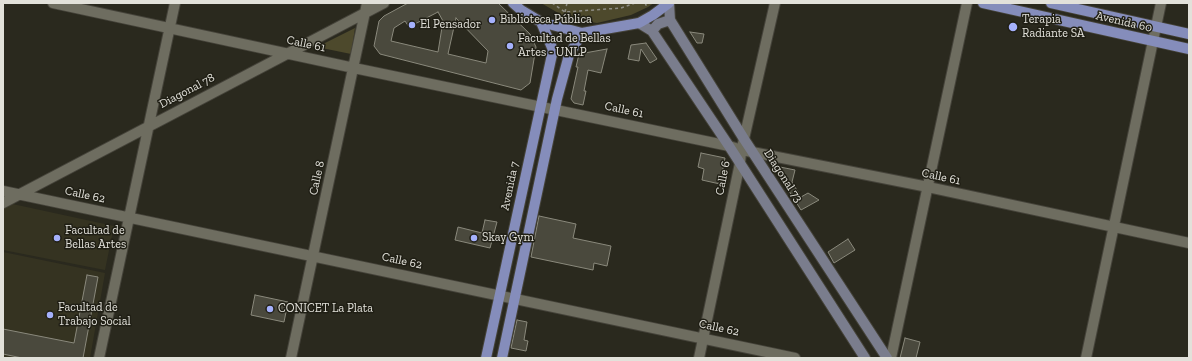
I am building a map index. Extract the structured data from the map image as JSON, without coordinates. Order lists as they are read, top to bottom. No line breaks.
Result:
{"streets":{"main road":["Avenida 60","Diagonal 73","Avenida 7"],"street":["Calle 61","Diagonal 78","Calle 8","Calle 6","Calle 62"]},"crossings":[["Calle 61","Diagonal 78"],["Calle 61","Diagonal 73"],["Calle 61","Calle 8"],["Calle 61","Calle 6"],["Calle 61","Avenida 7"],["Diagonal 78","Calle 8"],["Diagonal 78","Calle 62"],["Diagonal 73","Calle 6"],["Calle 8","Calle 62"],["Calle 6","Calle 62"],["Avenida 7","Calle 62"]],"places":["Biblioteca Pública","El Pensador","Terapia Radiante SA","Facultad de Bellas Artes - UNLP","Facultad de Bellas Artes","Skay Gym","CONICET La Plata","Facultad de Trabajo Social"]}
